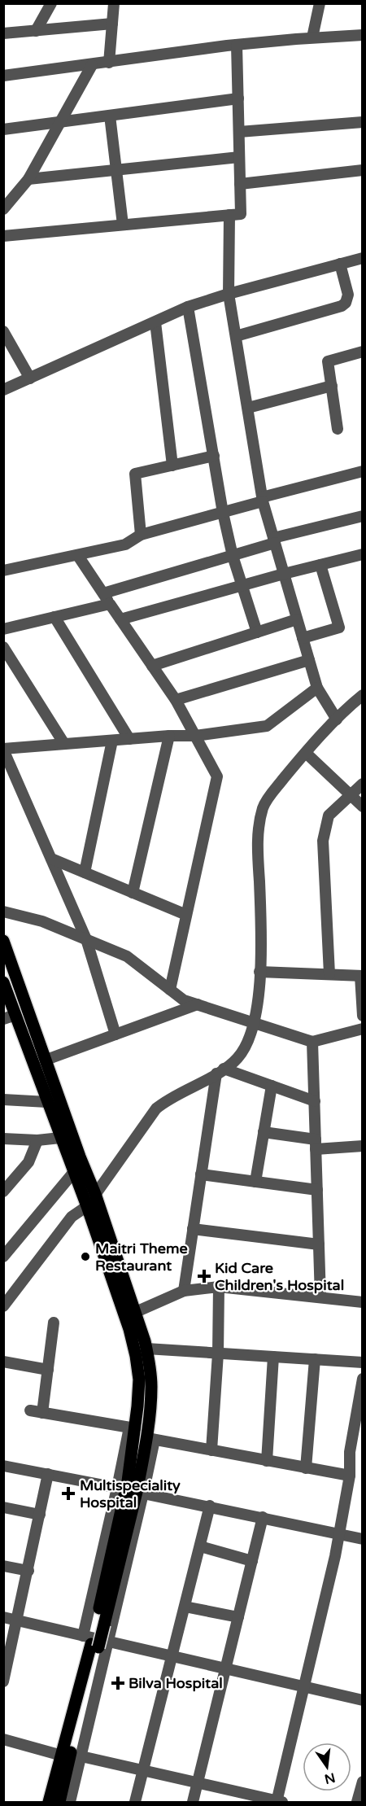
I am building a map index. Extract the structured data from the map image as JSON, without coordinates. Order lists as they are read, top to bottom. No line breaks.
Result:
{"places":{"other":["Maitri Theme Restaurant"],"health":["Kid Care Children's Hospital","Multispeciality Hospital","Bilva Hospital"]},"north":"bottom"}
